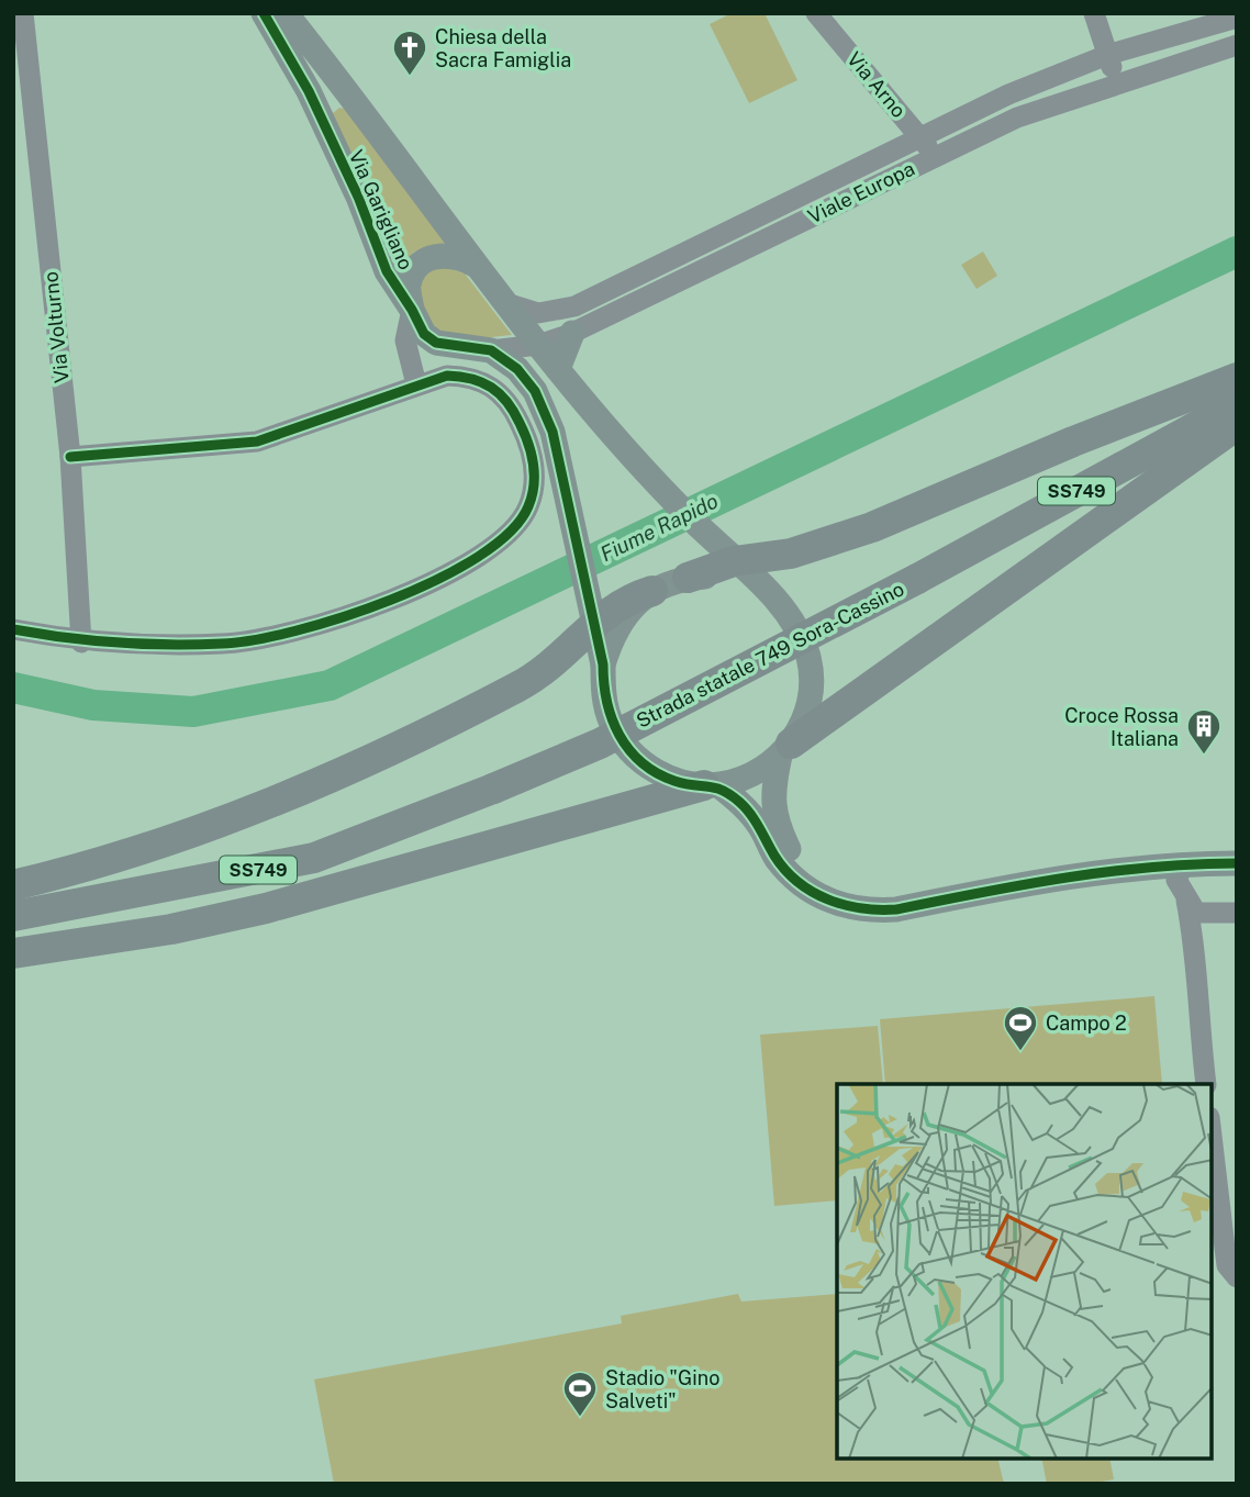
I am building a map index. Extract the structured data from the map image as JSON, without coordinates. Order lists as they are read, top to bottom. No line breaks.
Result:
{"streets":{"highway":["SS749","Strada statale 749 Sora-Cassino"],"main road":["Via Garigliano"],"street":["Via Arno","Viale Europa","Via Volturno"]},"crossings":[["Via Arno","Viale Europa"],["Viale Europa","Via Garigliano"]],"water":["Fiume Rapido"],"places":{"church":["Chiesa della Sacra Famiglia"],"building":["Croce Rossa Italiana"],"sports":["Campo 2","Stadio \"Gino Salveti\""]}}
